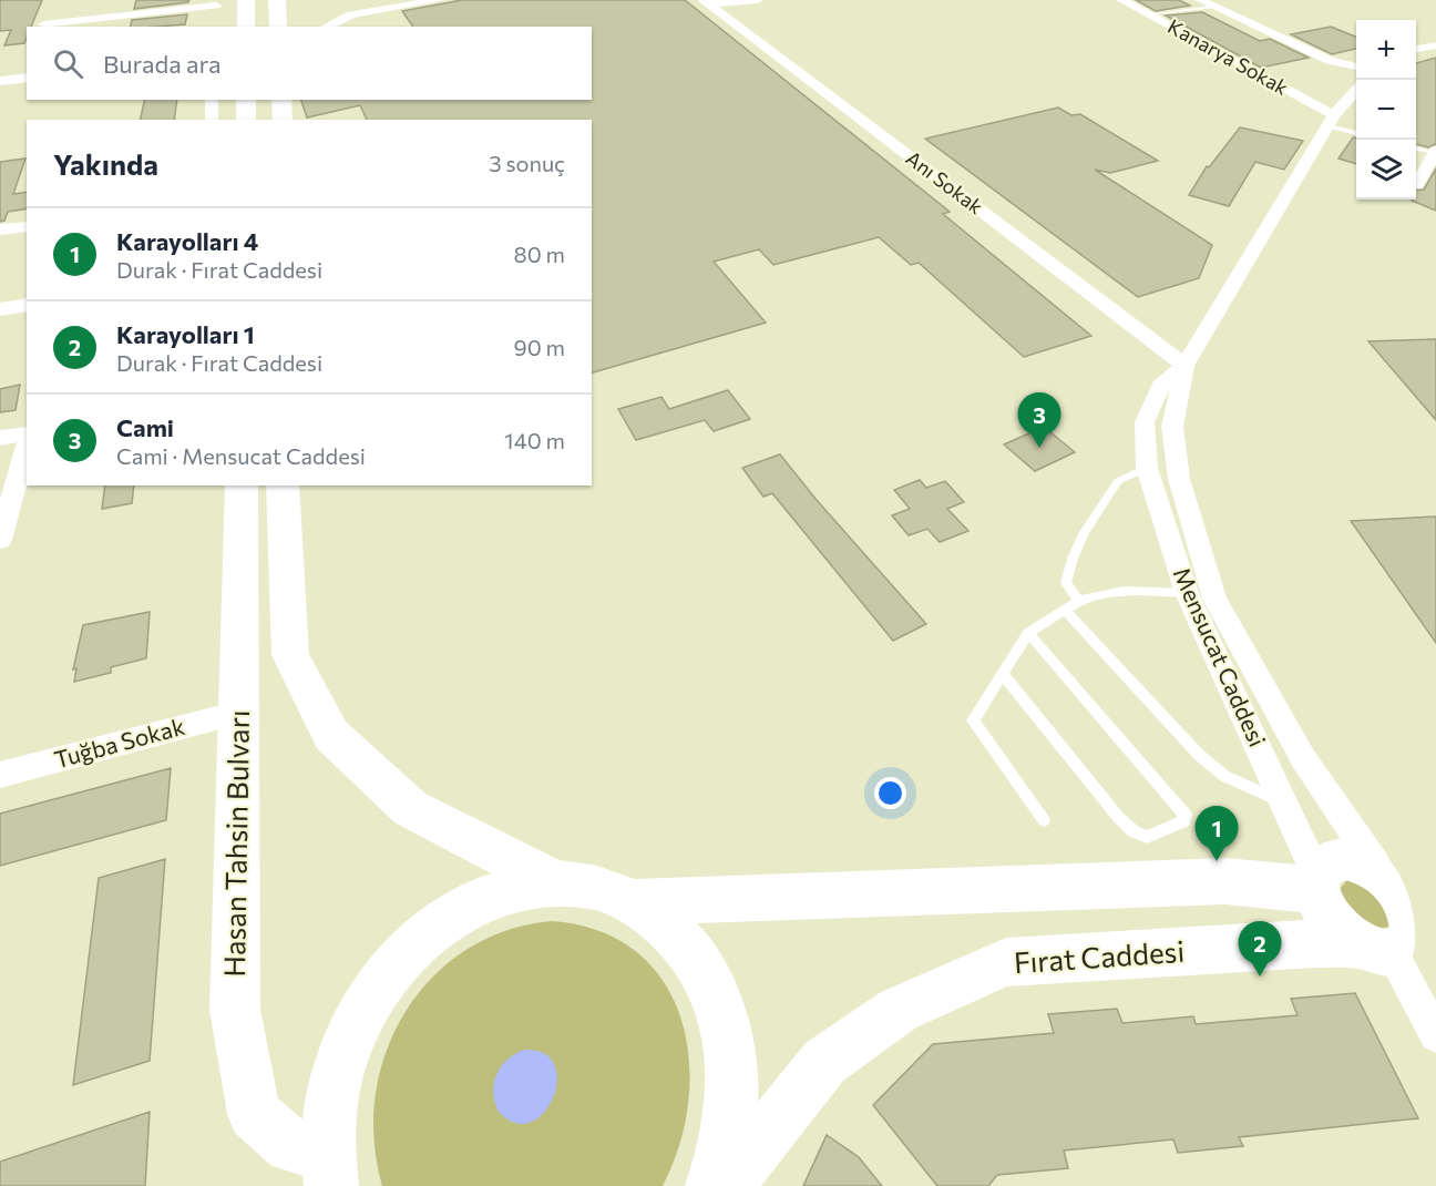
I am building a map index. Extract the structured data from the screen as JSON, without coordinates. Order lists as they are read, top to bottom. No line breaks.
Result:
{"streets":{"main road":["Hasan Tahsin Bulvarı","Fırat Caddesi"],"street":["Kanarya Sokak","Anı Sokak","Mensucat Caddesi","Tuğba Sokak"]},"crossings":[["Kanarya Sokak","Mensucat Caddesi"],["Anı Sokak","Mensucat Caddesi"],["Tuğba Sokak","Hasan Tahsin Bulvarı"]],"page":{"map_buttons":["+","−"],"search":"Burada ara","heading":["Yakında","3 sonuç"],"list":[{"mark":"1","name":"Karayolları 4","note":"Durak · Fırat Caddesi","value":"80 m"},{"mark":"2","name":"Karayolları 1","note":"Durak · Fırat Caddesi","value":"90 m"},{"mark":"3","name":"Cami","note":"Cami · Mensucat Caddesi","value":"140 m"}],"pins":["3","1","2"]}}
